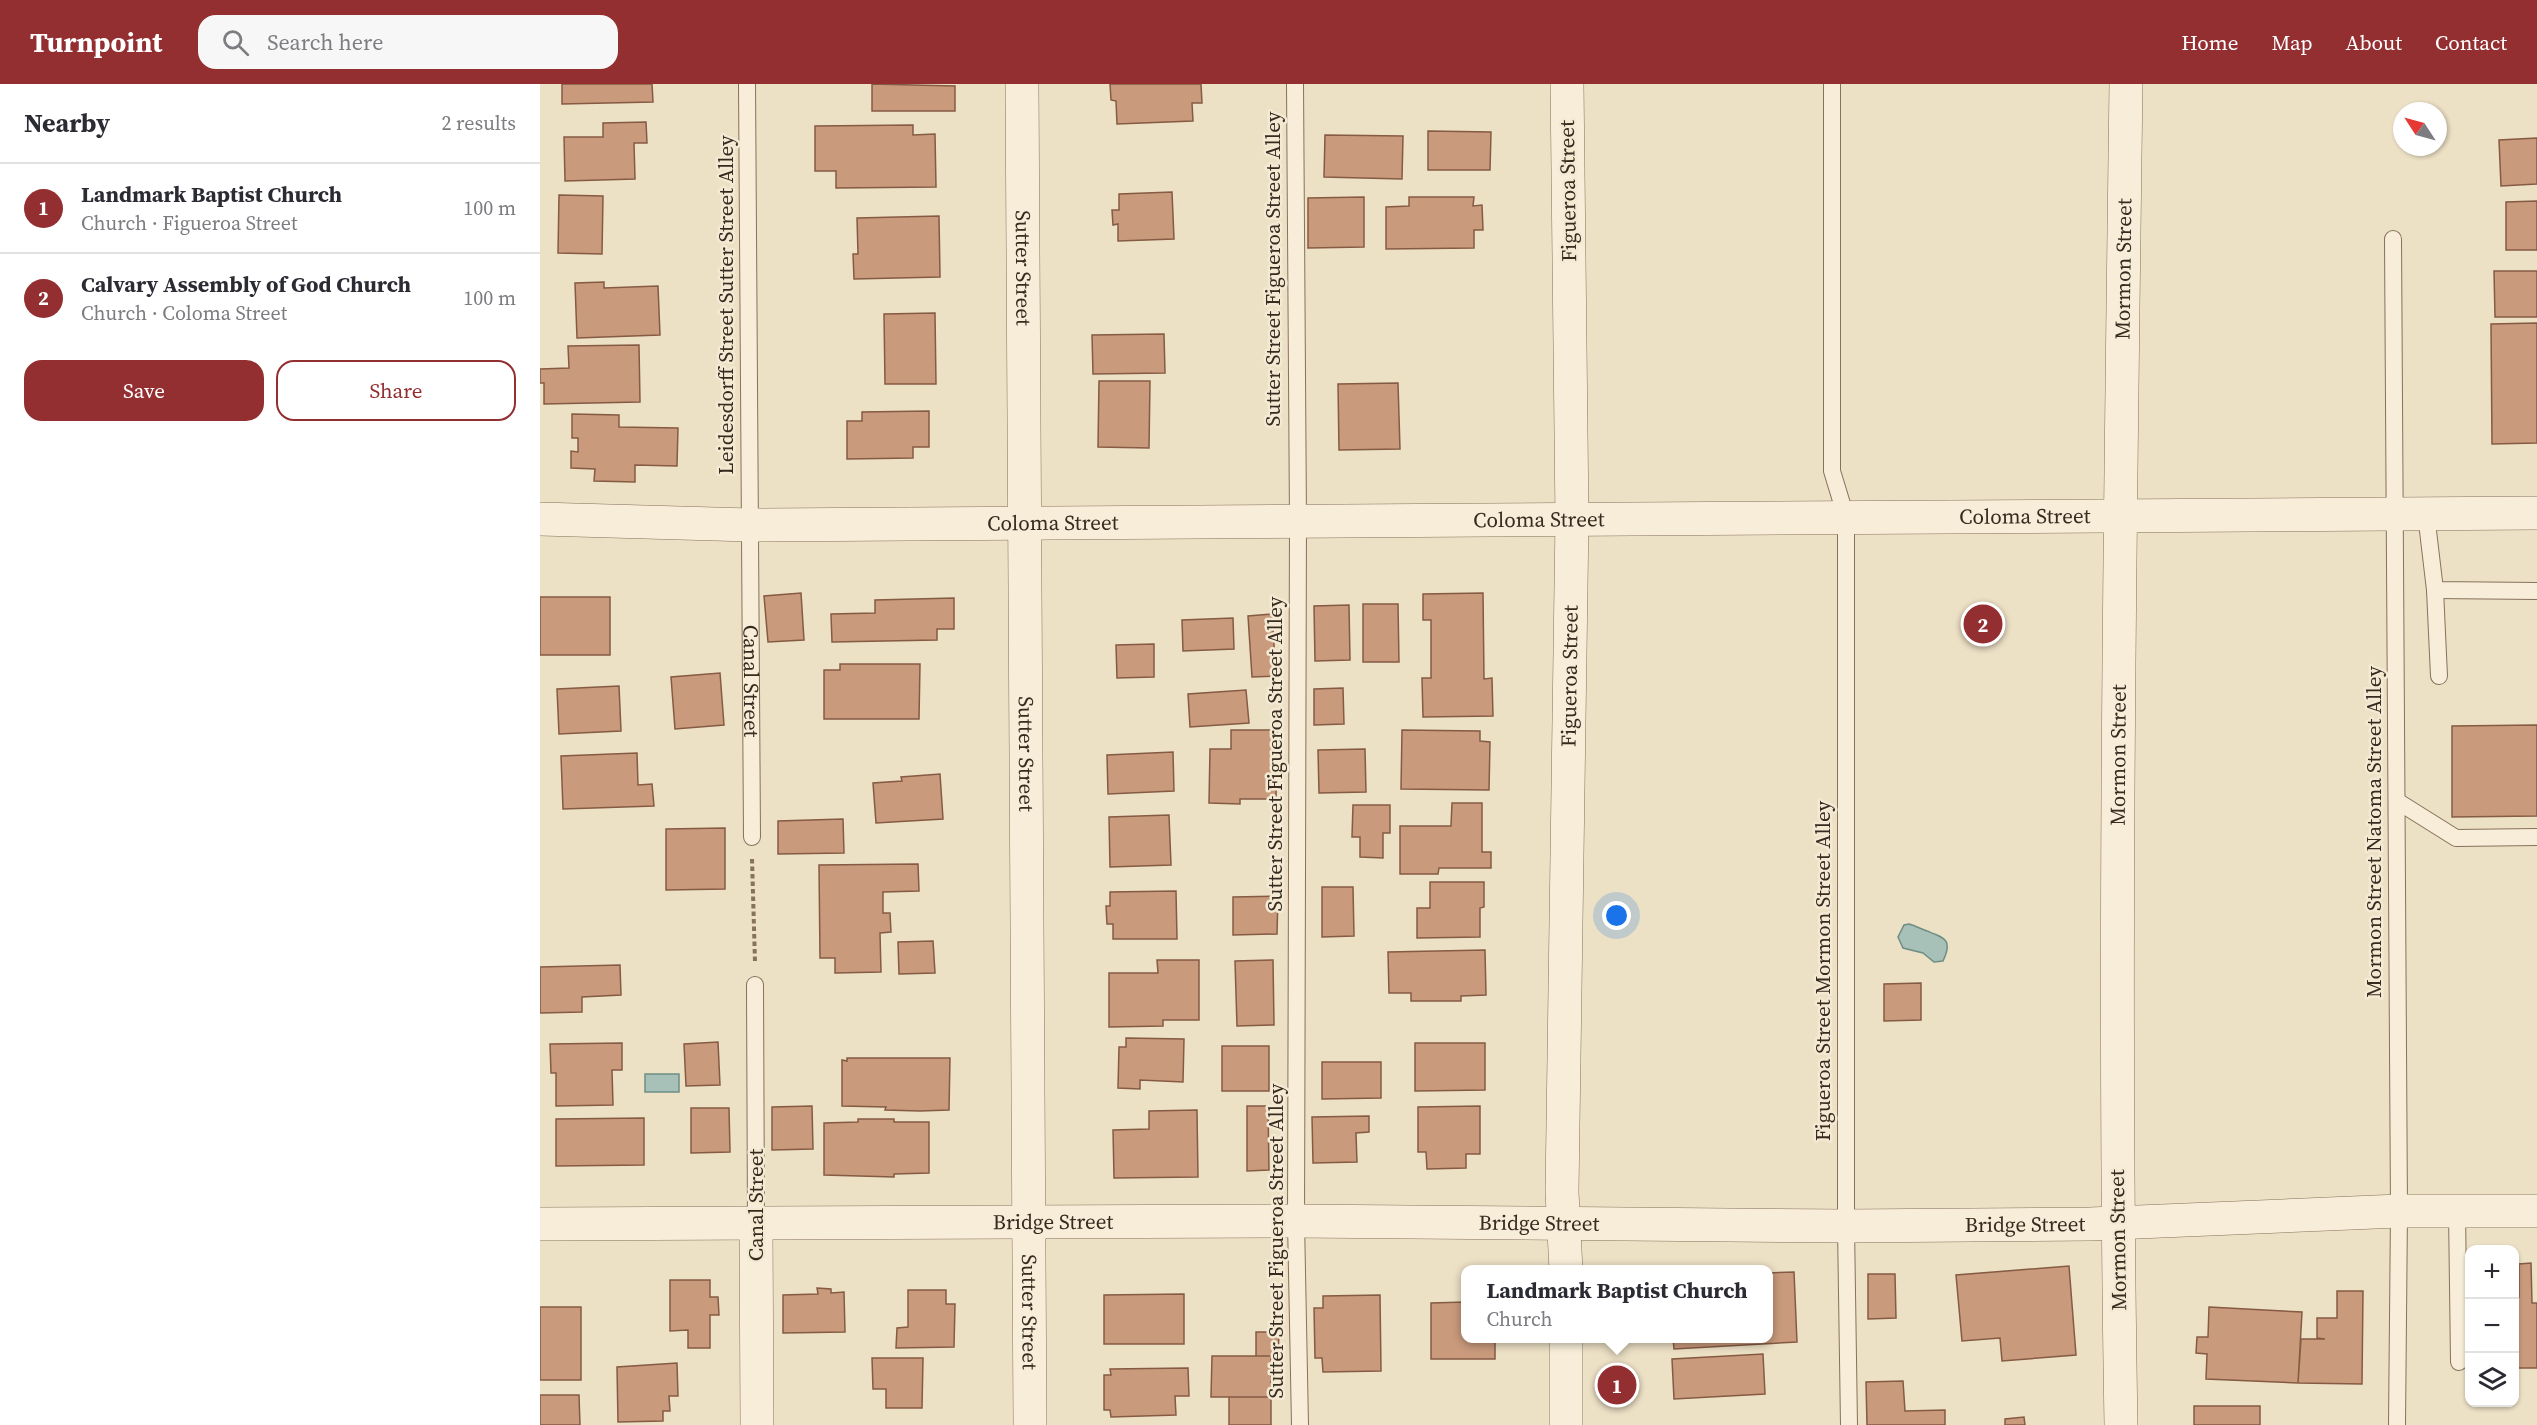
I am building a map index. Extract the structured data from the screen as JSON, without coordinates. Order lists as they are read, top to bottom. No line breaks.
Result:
{"streets":{"street":["Figueroa Street","Sutter Street","Mormon Street","Coloma Street","Canal Street","Bridge Street"],"lane":["Sutter Street Figueroa Street Alley","Leidesdorff Street Sutter Street Alley","Mormon Street Natoma Street Alley","Figueroa Street Mormon Street Alley"]},"crossings":[["Figueroa Street","Coloma Street"],["Figueroa Street","Bridge Street"],["Sutter Street","Coloma Street"],["Sutter Street","Bridge Street"],["Sutter Street Figueroa Street Alley","Coloma Street"],["Sutter Street Figueroa Street Alley","Bridge Street"],["Mormon Street","Coloma Street"],["Mormon Street","Bridge Street"],["Leidesdorff Street Sutter Street Alley","Coloma Street"],["Leidesdorff Street Sutter Street Alley","Canal Street"],["Coloma Street","Canal Street"],["Coloma Street","Mormon Street Natoma Street Alley"],["Coloma Street","Figueroa Street Mormon Street Alley"],["Canal Street","Bridge Street"],["Mormon Street Natoma Street Alley","Bridge Street"],["Figueroa Street Mormon Street Alley","Bridge Street"]],"north":"top left","page":{"header":"Turnpoint","search":"Search here","nav":["Home","Map","About","Contact"],"heading":["Nearby","2 results"],"list":[{"mark":"1","name":"Landmark Baptist Church","note":"Church · Figueroa Street","value":"100 m"},{"mark":"2","name":"Calvary Assembly of God Church","note":"Church · Coloma Street","value":"100 m"}],"buttons":["Save","Share"],"pins":["2","1"],"map_buttons":["+","−"],"popup":["Landmark Baptist Church","Church"]}}
